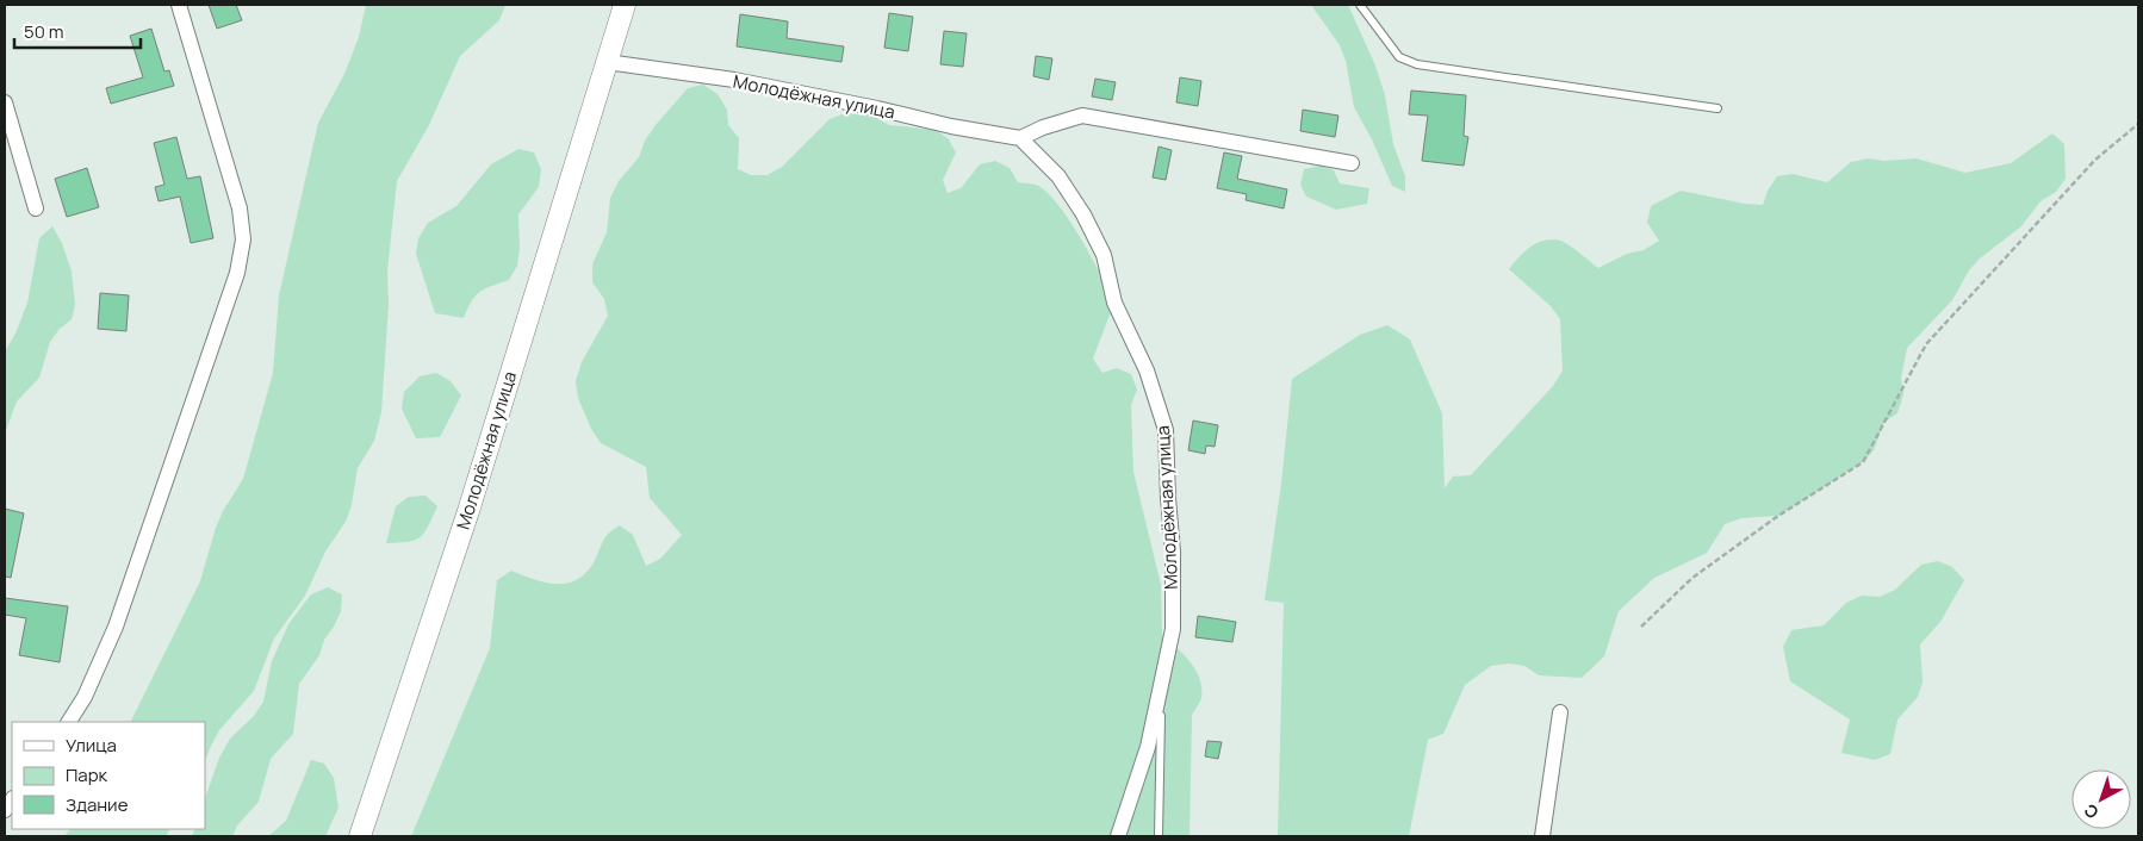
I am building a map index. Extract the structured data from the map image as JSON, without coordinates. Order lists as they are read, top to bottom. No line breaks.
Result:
{"streets":{"street":["Молодёжная улица"]},"legend":["Улица","Парк","Здание"],"scale_bar":"50 m","north":"bottom left"}
